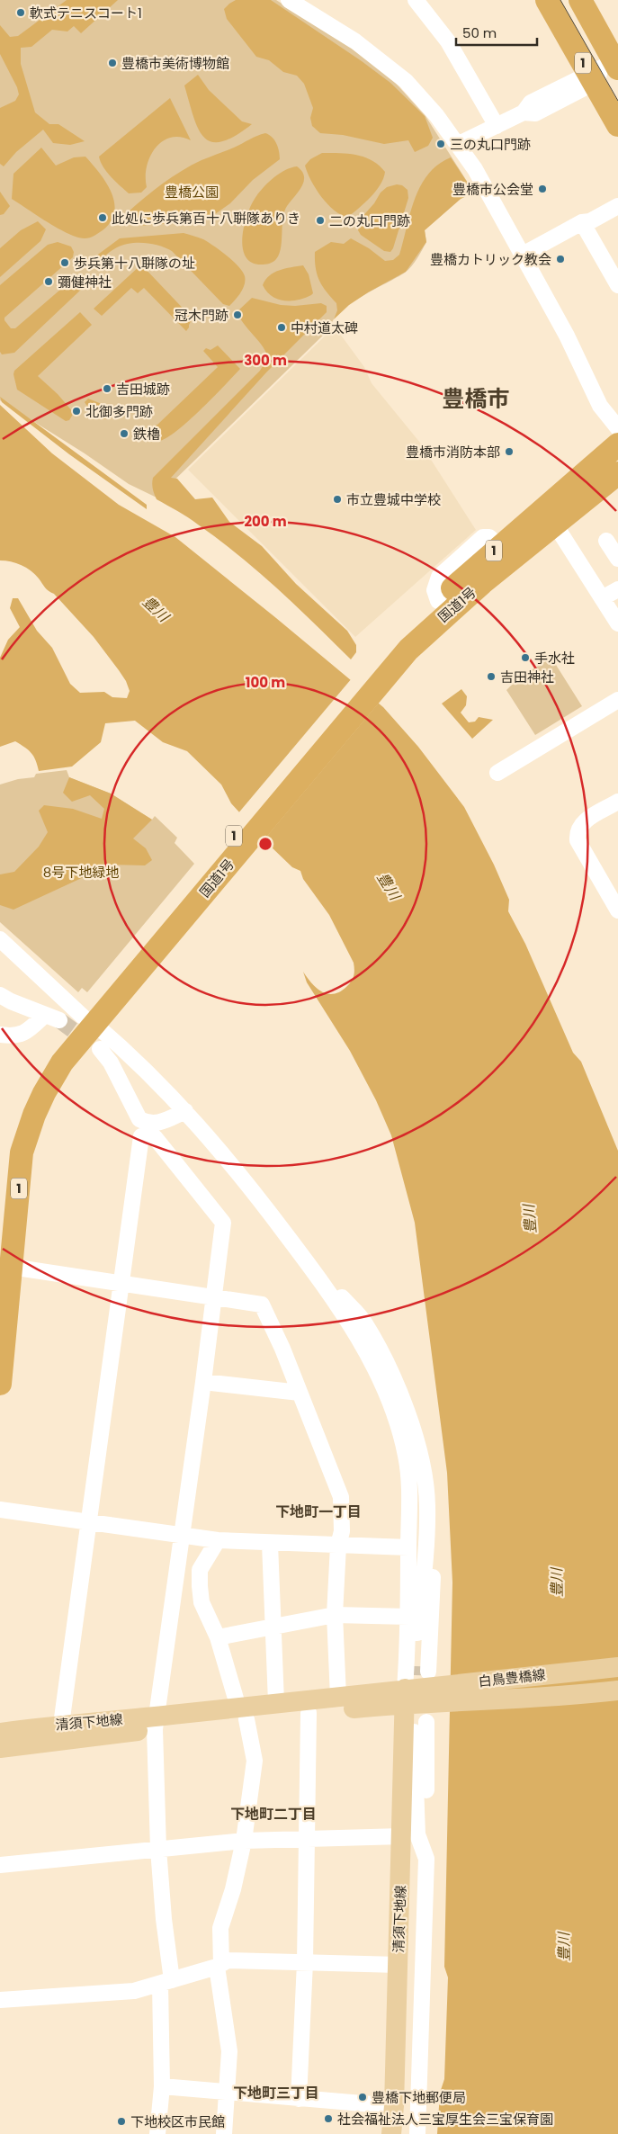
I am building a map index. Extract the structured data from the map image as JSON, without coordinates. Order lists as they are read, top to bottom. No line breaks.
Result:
{"streets":{"highway":["1","国道1号"],"main road":["白鳥豊橋線","清須下地線"]},"crossings":[["白鳥豊橋線","清須下地線"]],"districts":["豊橋市","下地町一丁目","下地町二丁目","下地町三丁目"],"water":["豊川"],"parks":["豊橋公園","8号下地緑地"],"places":["軟式テニスコート1","豊橋市美術博物館","三の丸口門跡","豊橋市公会堂","此処に歩兵第百十八聠隊ありき","二の丸口門跡","豊橋カトリック教会","歩兵第十八聠隊の址","彌健神社","冠木門跡","中村道太碑","吉田城跡","北御多門跡","鉄櫓","豊橋市消防本部","市立豊城中学校","手水社","吉田神社","豊橋下地郵便局","社会福祉法人三宝厚生会三宝保育園","下地校区市民館"],"scale_bar":"50 m","rings":["300 m","200 m","100 m"]}
